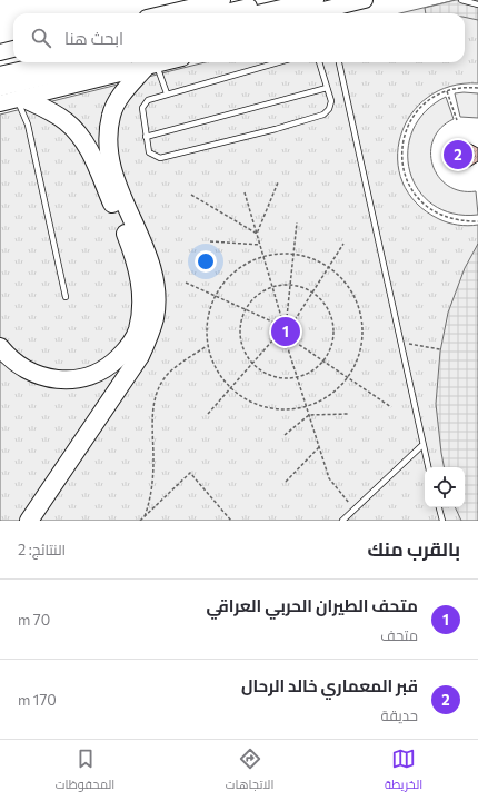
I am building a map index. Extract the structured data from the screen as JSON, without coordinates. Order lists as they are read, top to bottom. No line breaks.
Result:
{"page":{"search":"ابحث هنا","pins":["2","1"],"heading":["بالقرب منك","النتائج: 2"],"list":[{"mark":"1","name":"متحف الطيران الحربي العراقي","note":"متحف","value":"70 m"},{"mark":"2","name":"قبر المعماري خالد الرحال","note":"حديقة","value":"170 m"}],"nav":["الخريطة","الاتجاهات","المحفوظات"]}}
